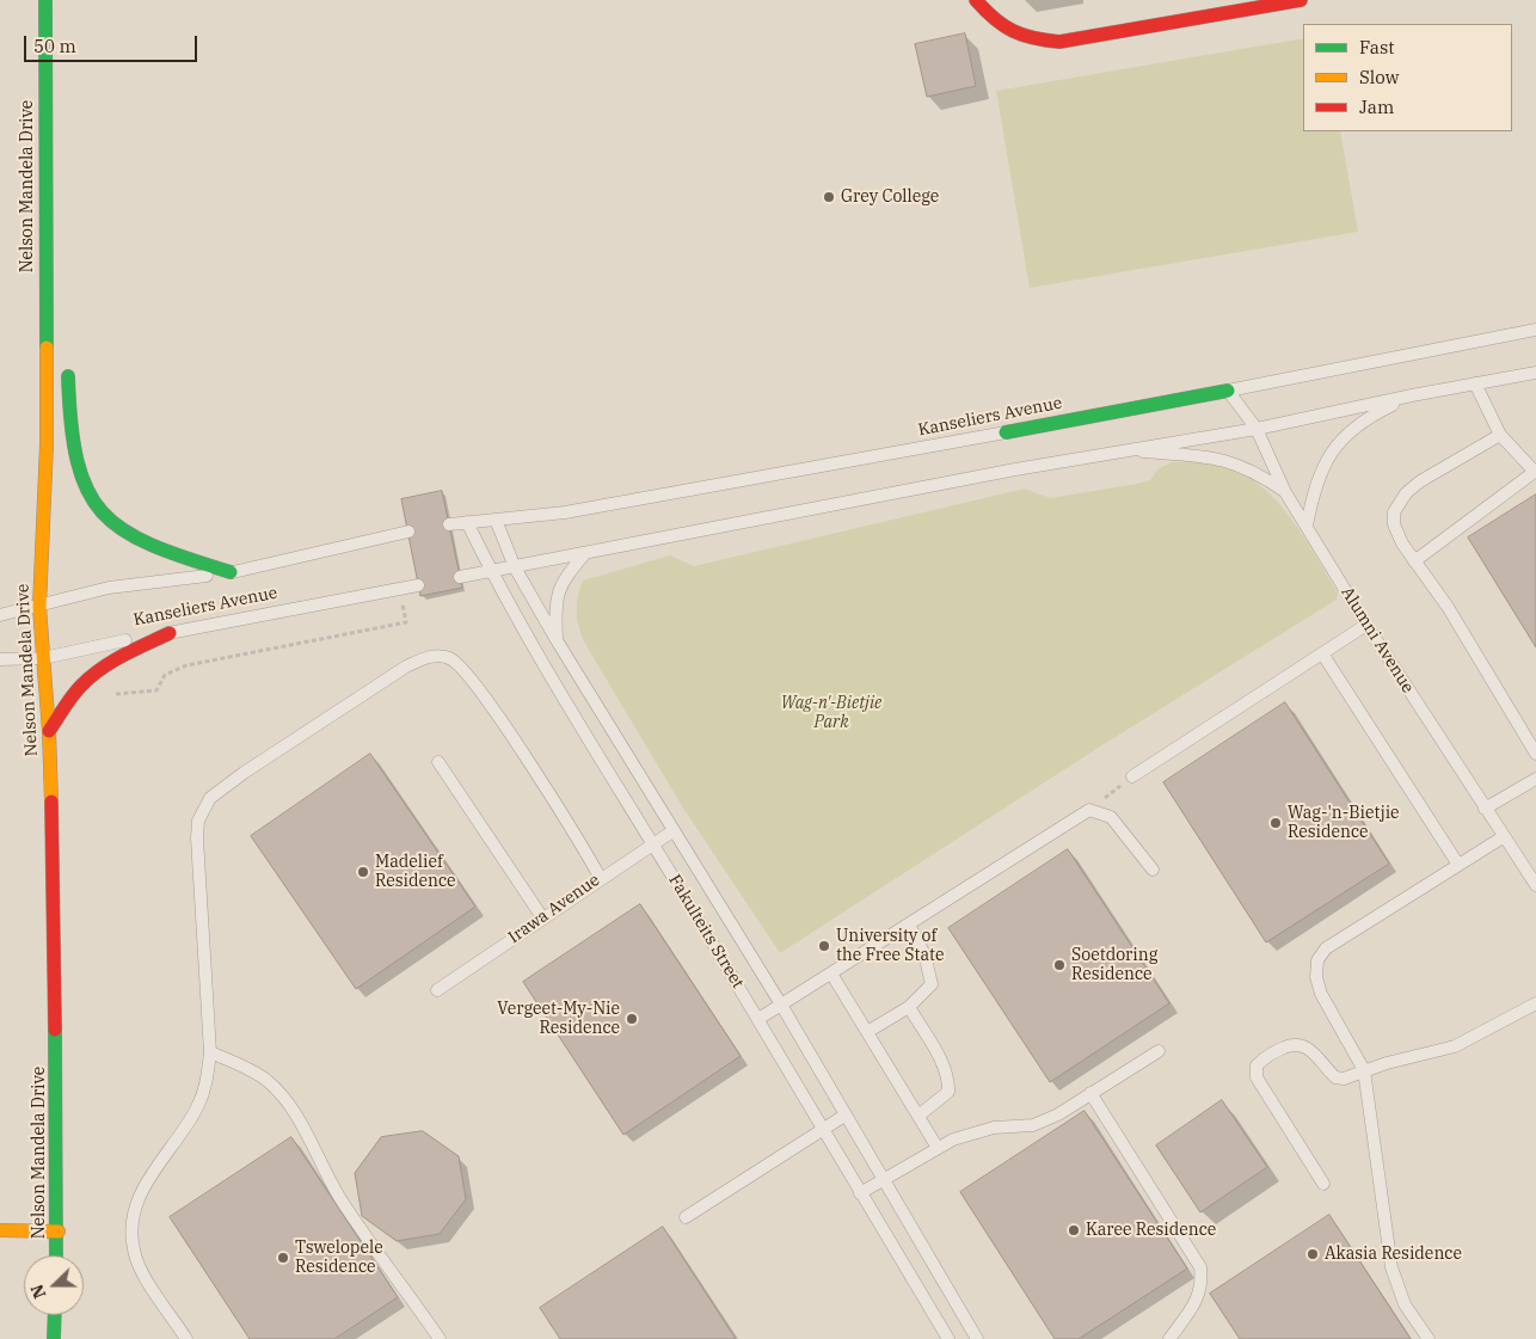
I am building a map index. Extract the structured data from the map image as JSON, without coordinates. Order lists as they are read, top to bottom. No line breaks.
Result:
{"streets":{"main road":["Nelson Mandela Drive","Kanseliers Avenue"],"lane":["Alumni Avenue","Irawa Avenue","Fakulteits Street"]},"crossings":[["Nelson Mandela Drive","Kanseliers Avenue"],["Kanseliers Avenue","Alumni Avenue"],["Kanseliers Avenue","Fakulteits Street"],["Irawa Avenue","Fakulteits Street"]],"parks":["Wag-n'-Bietjie Park"],"places":["Grey College","Wag-'n-Bietjie Residence","Madelief Residence","University of the Free State","Soetdoring Residence","Vergeet-My-Nie Residence","Karee Residence","Akasia Residence","Tswelopele Residence"],"legend":["Fast","Slow","Jam"],"scale_bar":"50 m","north":"left"}
